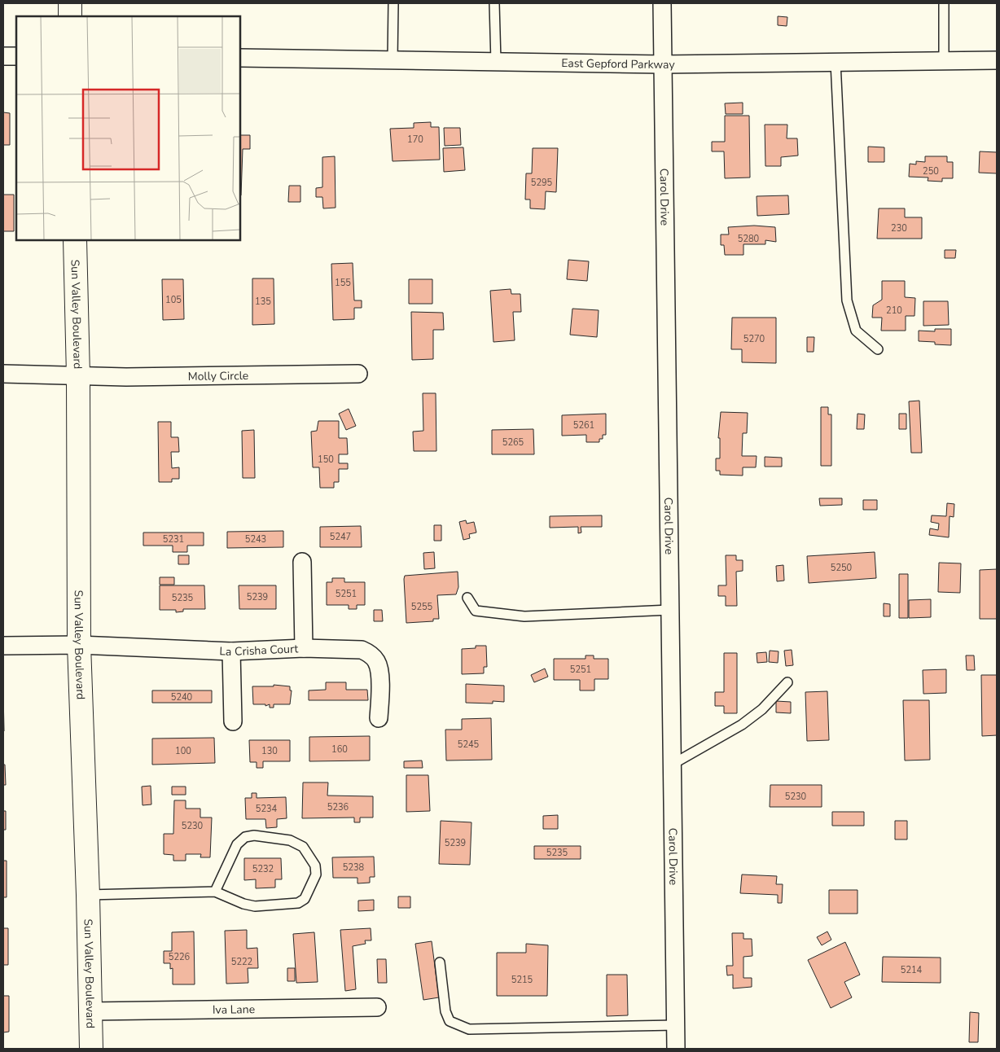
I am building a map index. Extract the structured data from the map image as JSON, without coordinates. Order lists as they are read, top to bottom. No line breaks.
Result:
{"streets":{"main road":["Sun Valley Boulevard"],"street":["East Gepford Parkway","Carol Drive","Molly Circle","La Crisha Court","Iva Lane"]},"crossings":[["East Gepford Parkway","Carol Drive"],["Sun Valley Boulevard","Molly Circle"],["Sun Valley Boulevard","La Crisha Court"],["Sun Valley Boulevard","Iva Lane"]],"house_numbers":["170","250","5295","230","5280","155","105","135","210","5270","5261","5265","150","5247","5231","5243","5250","5251","5239","5235","5255","5251","5240","5245","160","100","130","5230","5236","5234","5230","5239","5235","5238","5232","5226","5222","5214","5215"]}
